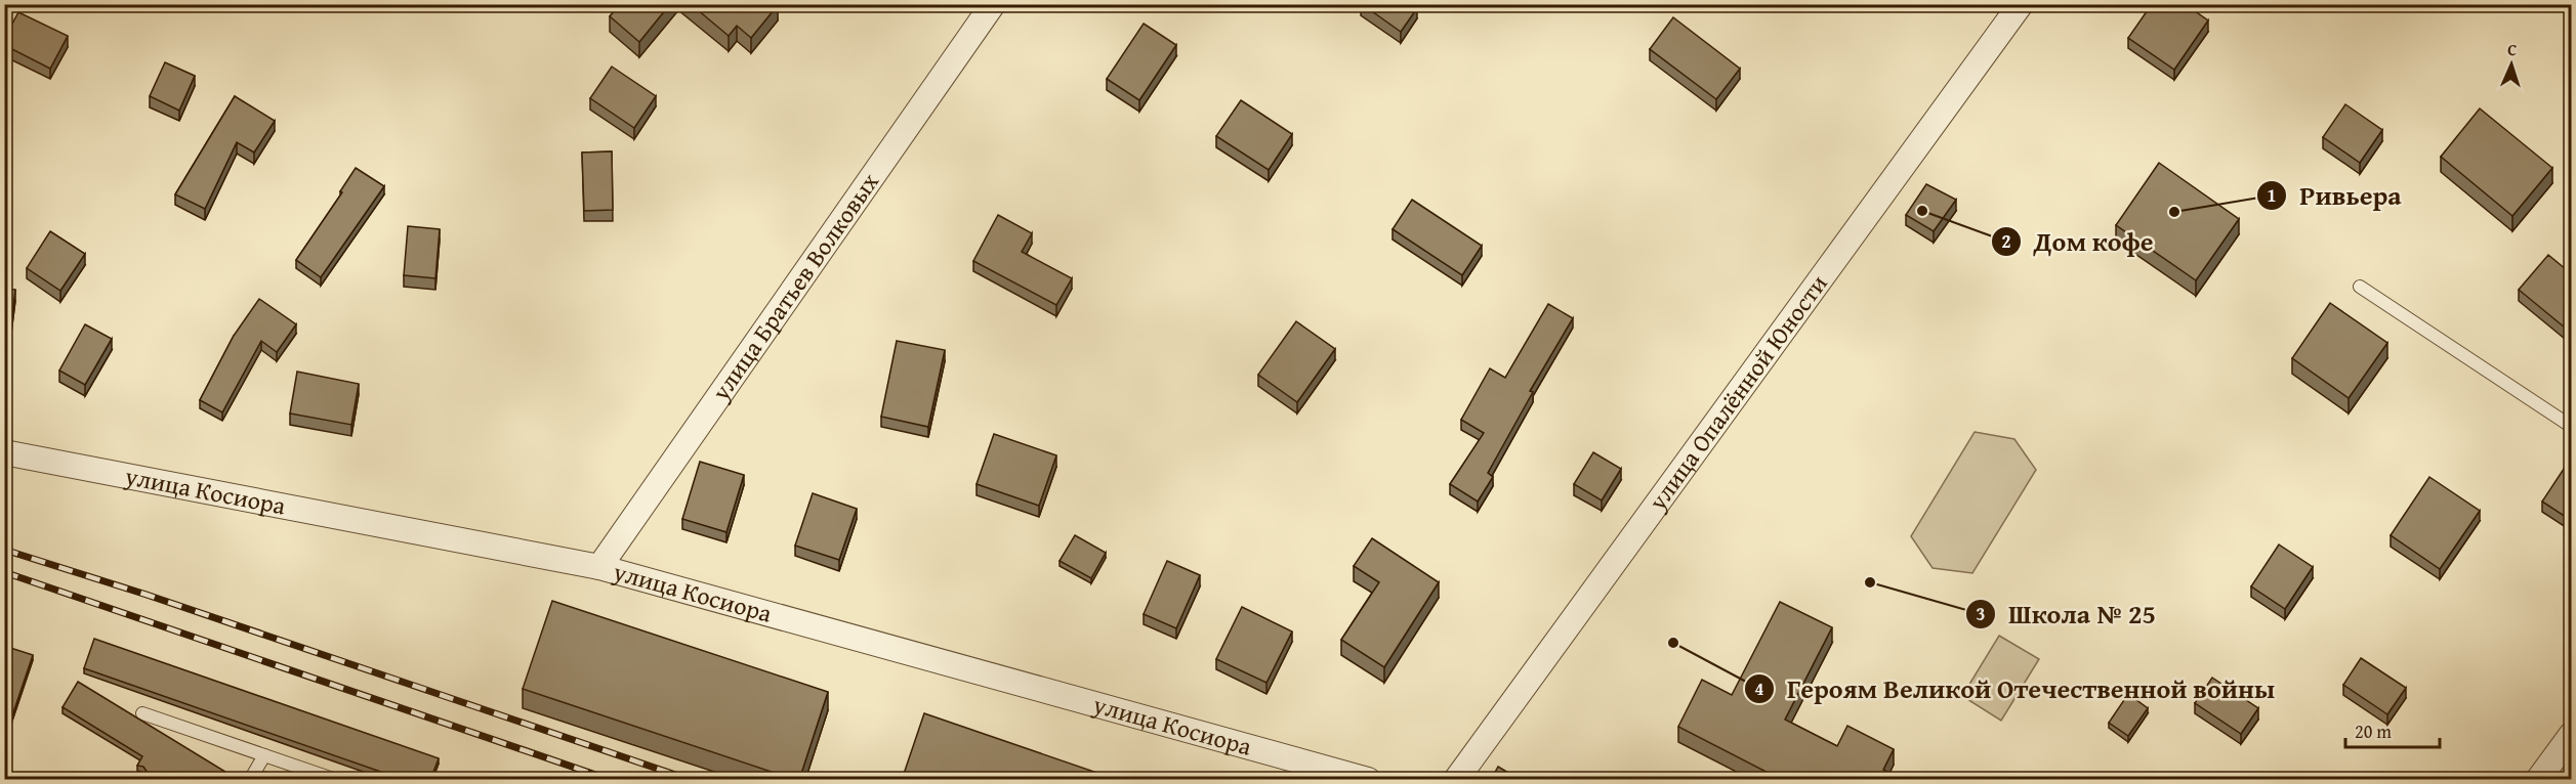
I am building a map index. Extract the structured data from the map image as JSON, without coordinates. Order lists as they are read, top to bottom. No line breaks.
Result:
{"streets":{"street":["улица Братьев Волковых","улица Опалённой Юности","улица Косиора"]},"crossings":[["улица Братьев Волковых","улица Косиора"]],"places":["Дом кофе","Ривьера","Школа № 25","Героям Великой Отечественной войны"],"scale_bar":"20 m","north":"top"}
